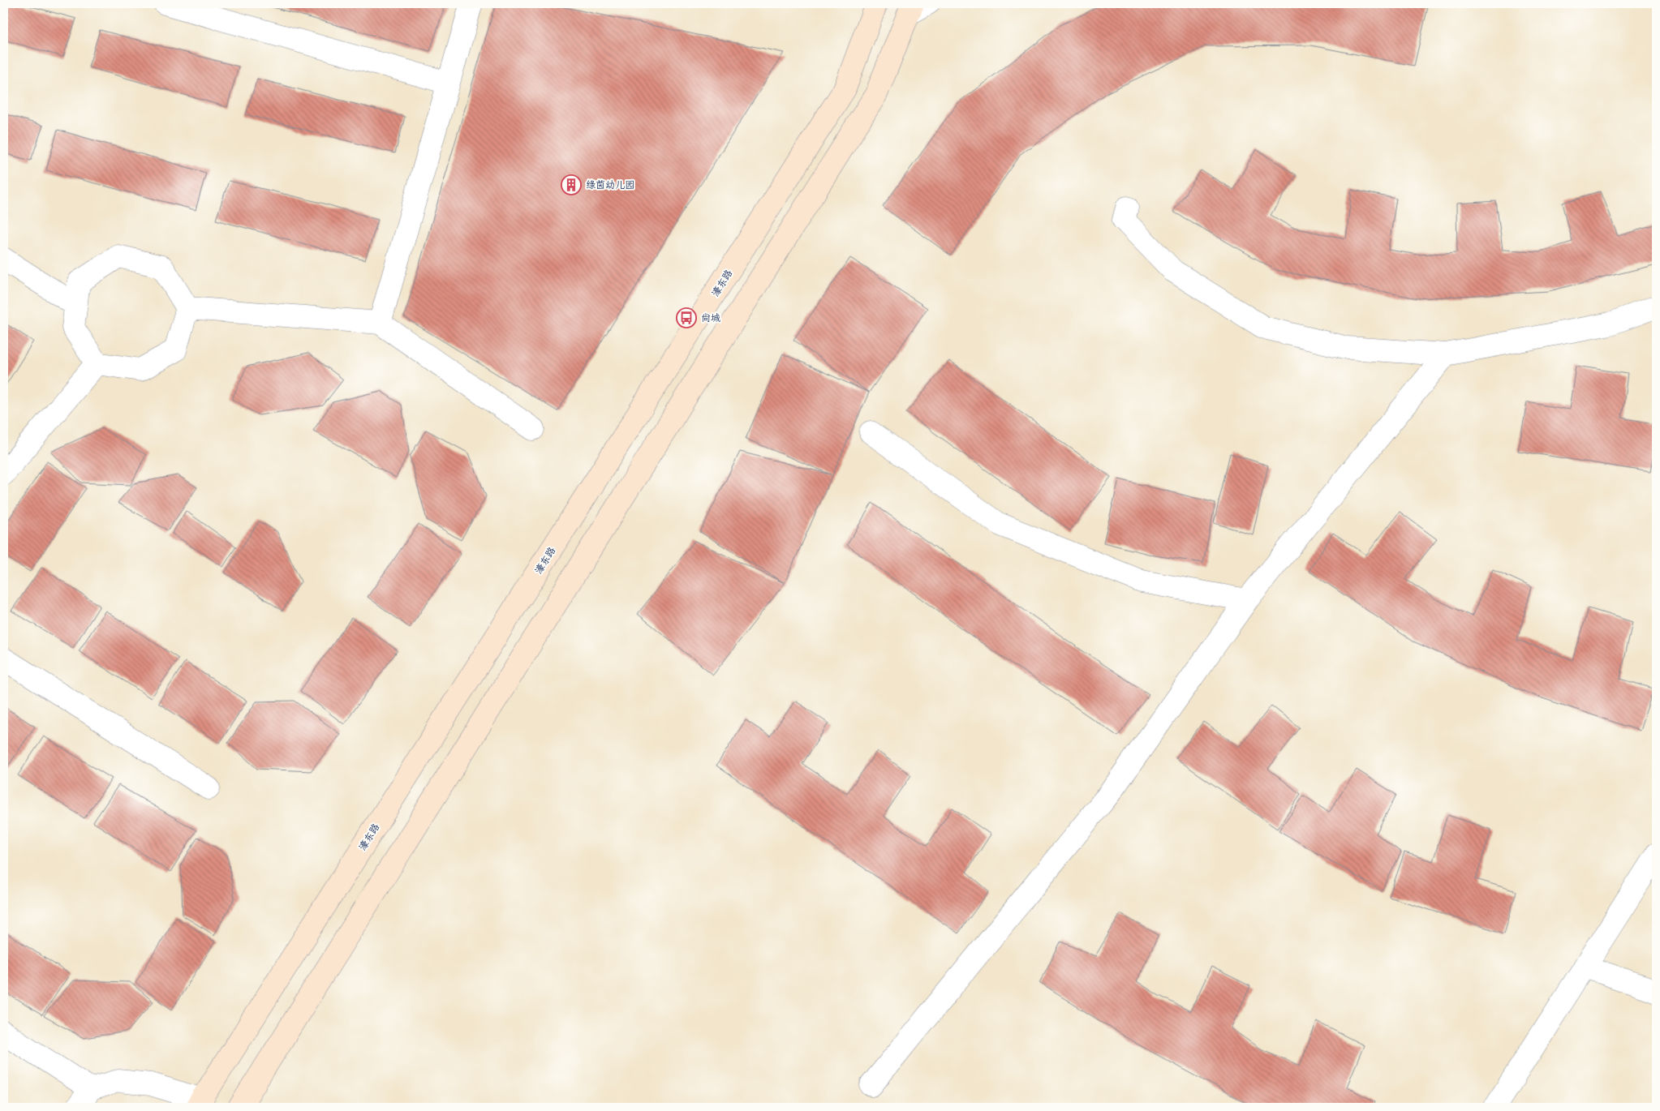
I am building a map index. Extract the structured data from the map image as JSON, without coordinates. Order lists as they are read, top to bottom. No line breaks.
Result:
{"streets":{"main road":["濠东路"]},"places":{"building":["绿茵幼儿园"],"bus stop":["尚城"]}}
